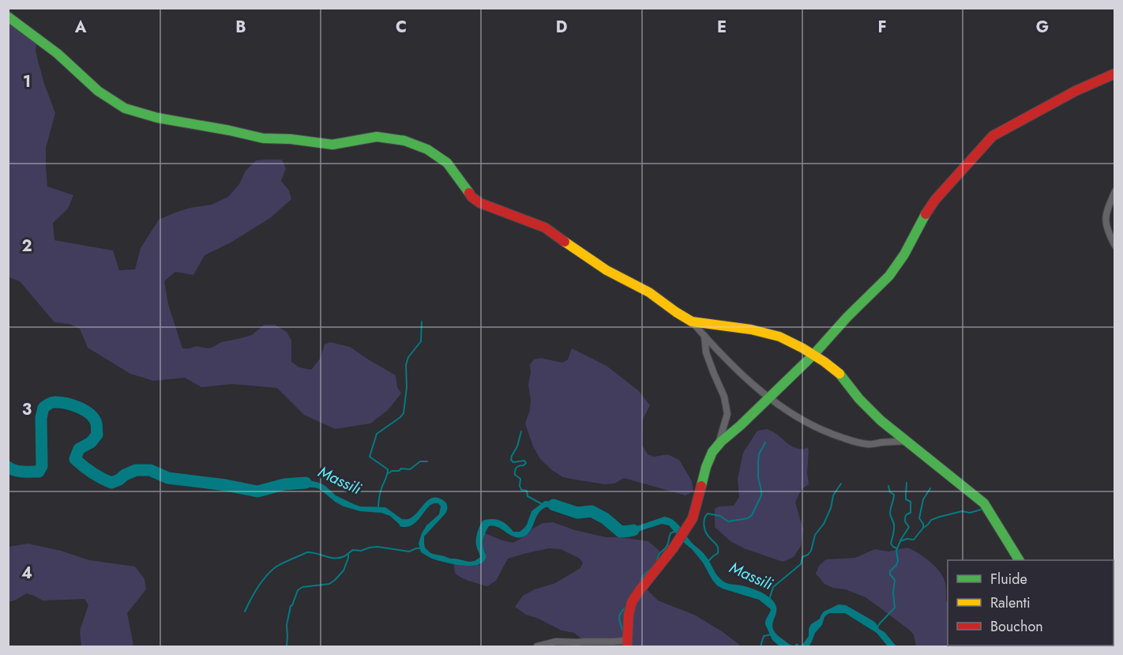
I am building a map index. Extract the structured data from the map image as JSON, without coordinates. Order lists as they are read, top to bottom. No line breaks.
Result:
{"water":["Massili"],"legend":["Fluide","Ralenti","Bouchon"],"grid":{"columns":["A","B","C","D","E","F","G"],"rows":["1","2","3","4"]}}
